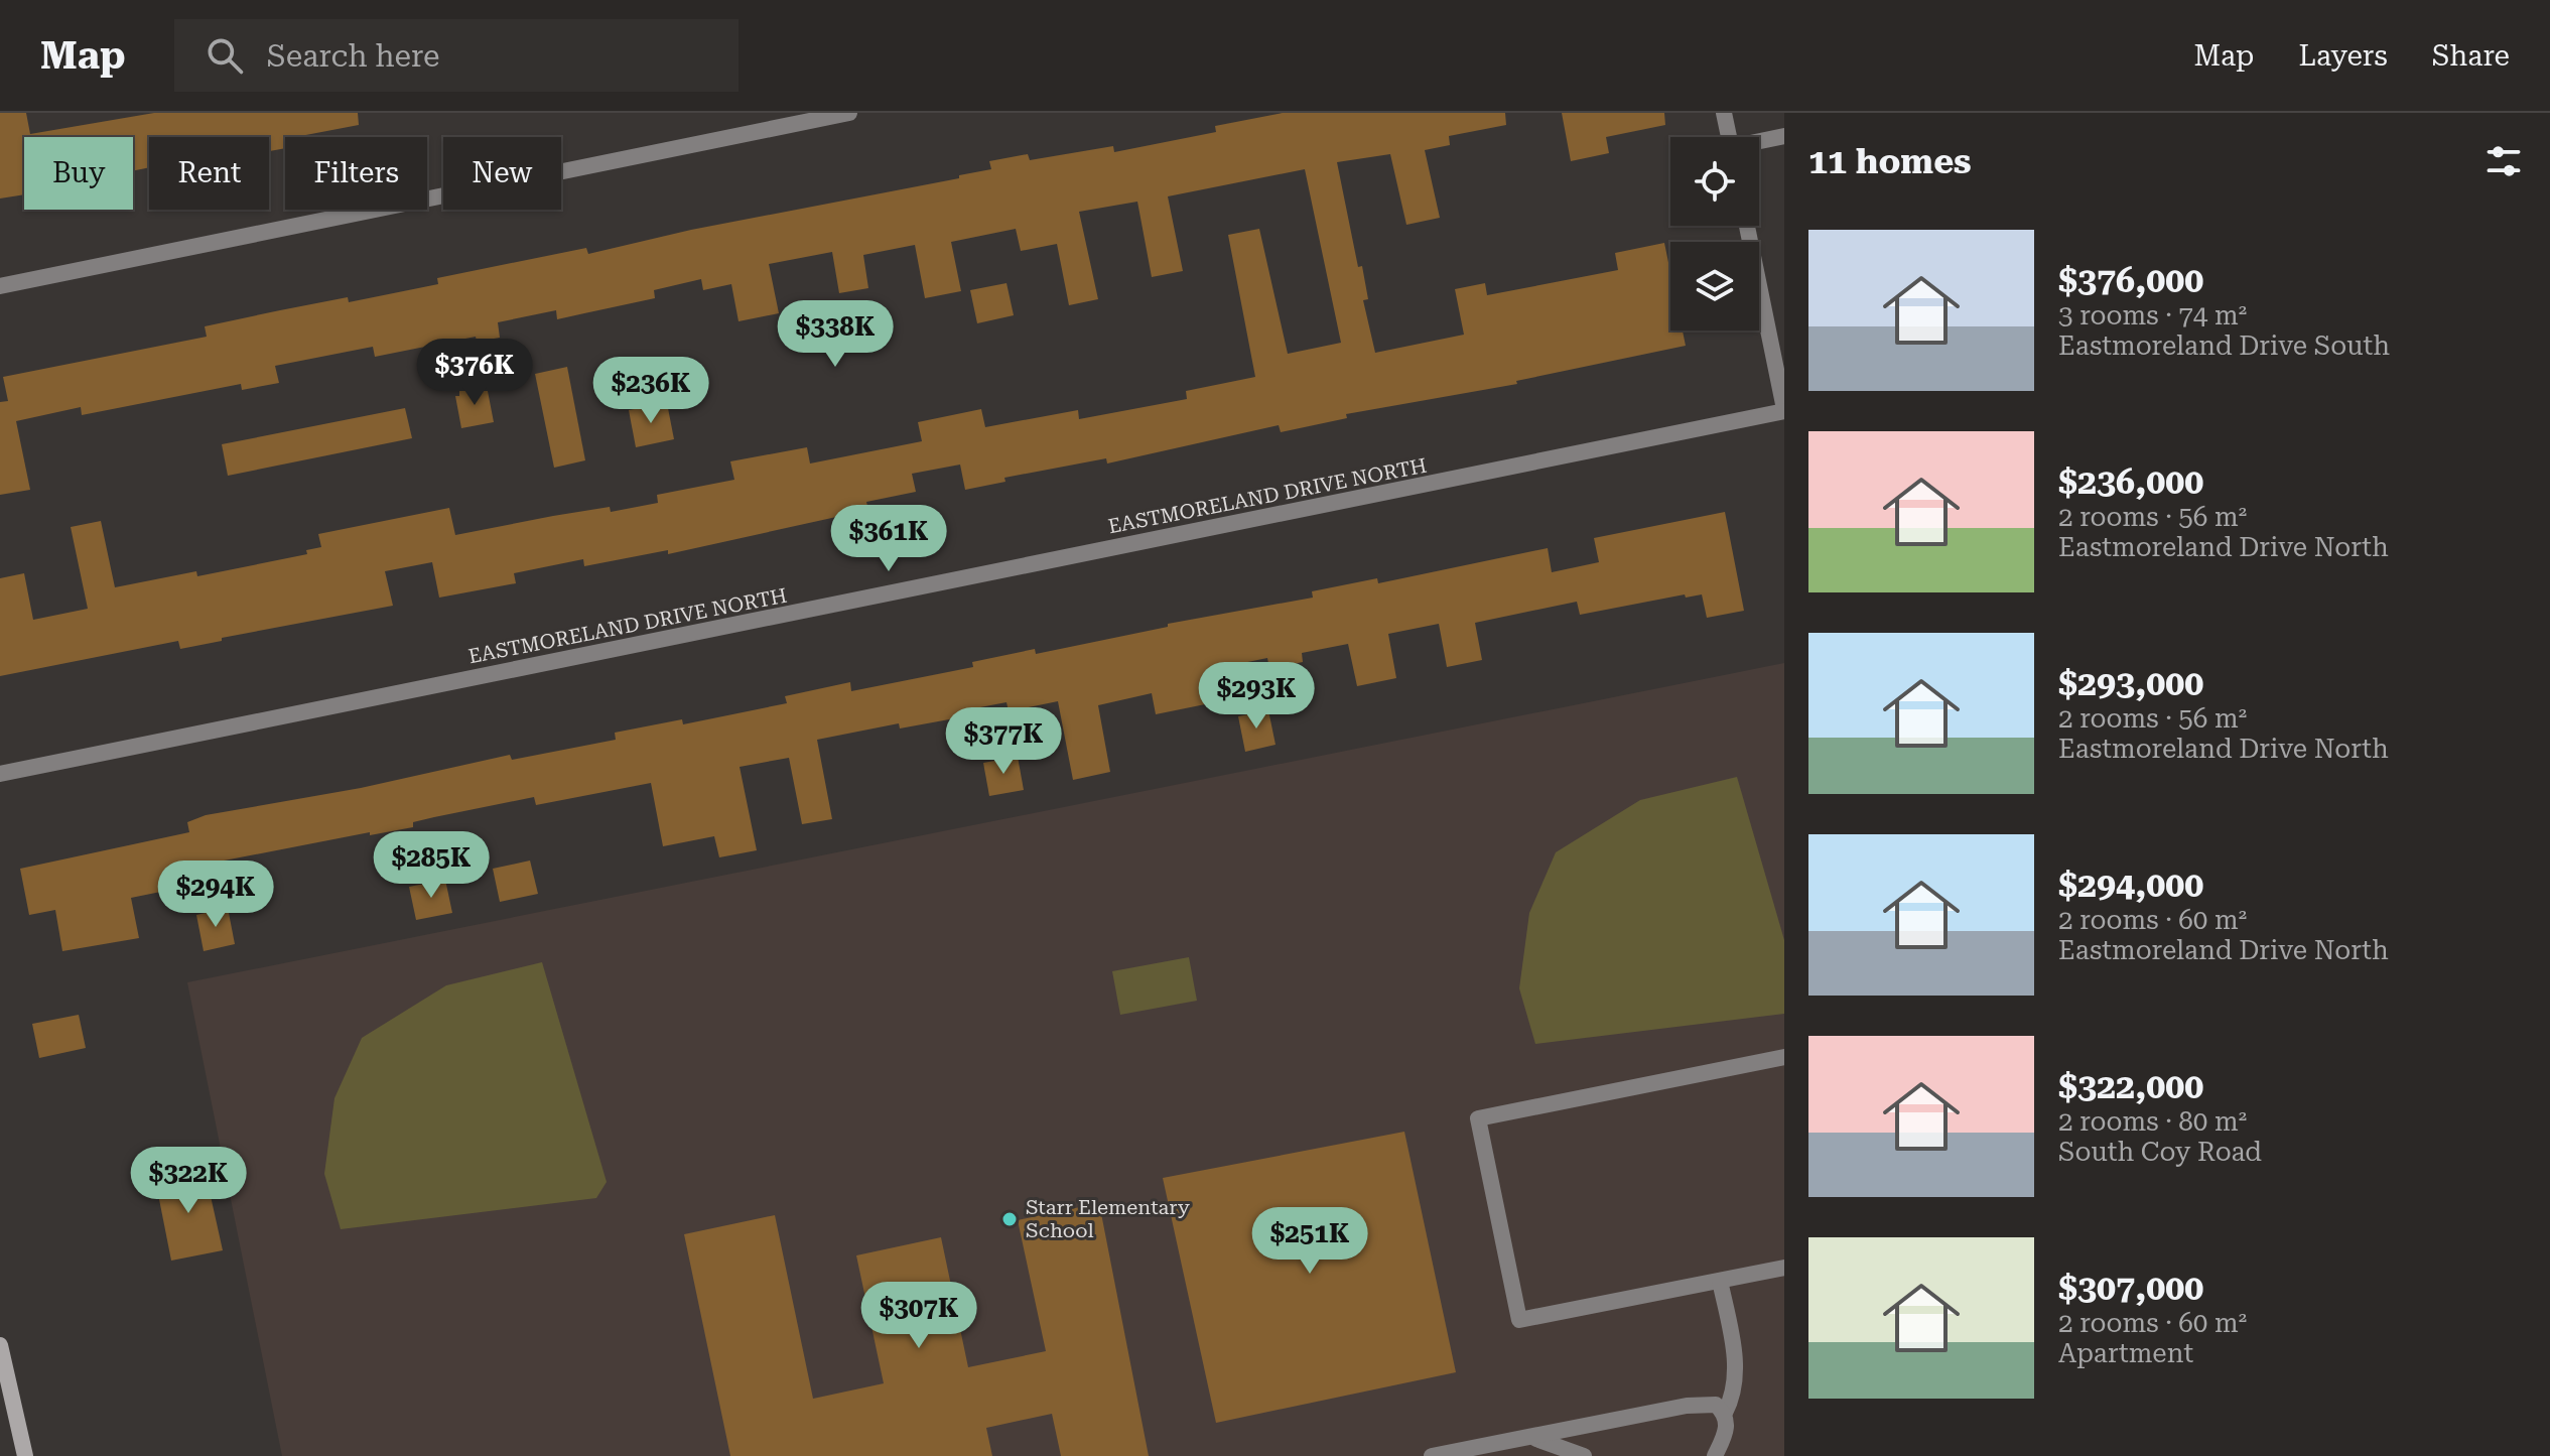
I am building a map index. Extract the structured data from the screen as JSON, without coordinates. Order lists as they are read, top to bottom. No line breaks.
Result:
{"streets":{"street":["EASTMORELAND DRIVE NORTH"]},"places":["Starr Elementary School"],"page":{"header":"Map","search":"Search here","nav":["Map","Layers","Share"],"heading":"11 homes","chip":["Buy","Rent","Filters","New"],"list":[{"name":"$376,000","note":"3 rooms · 74 m² · Eastmoreland Drive South"},{"name":"$236,000","note":"2 rooms · 56 m² · Eastmoreland Drive North"},{"name":"$293,000","note":"2 rooms · 56 m² · Eastmoreland Drive North"},{"name":"$294,000","note":"2 rooms · 60 m² · Eastmoreland Drive North"},{"name":"$322,000","note":"2 rooms · 80 m² · South Coy Road"},{"name":"$307,000","note":"2 rooms · 60 m² · Apartment"}],"price":["$338K","$376K","$236K","$361K","$293K","$377K","$285K","$294K","$322K","$251K","$307K"]}}
